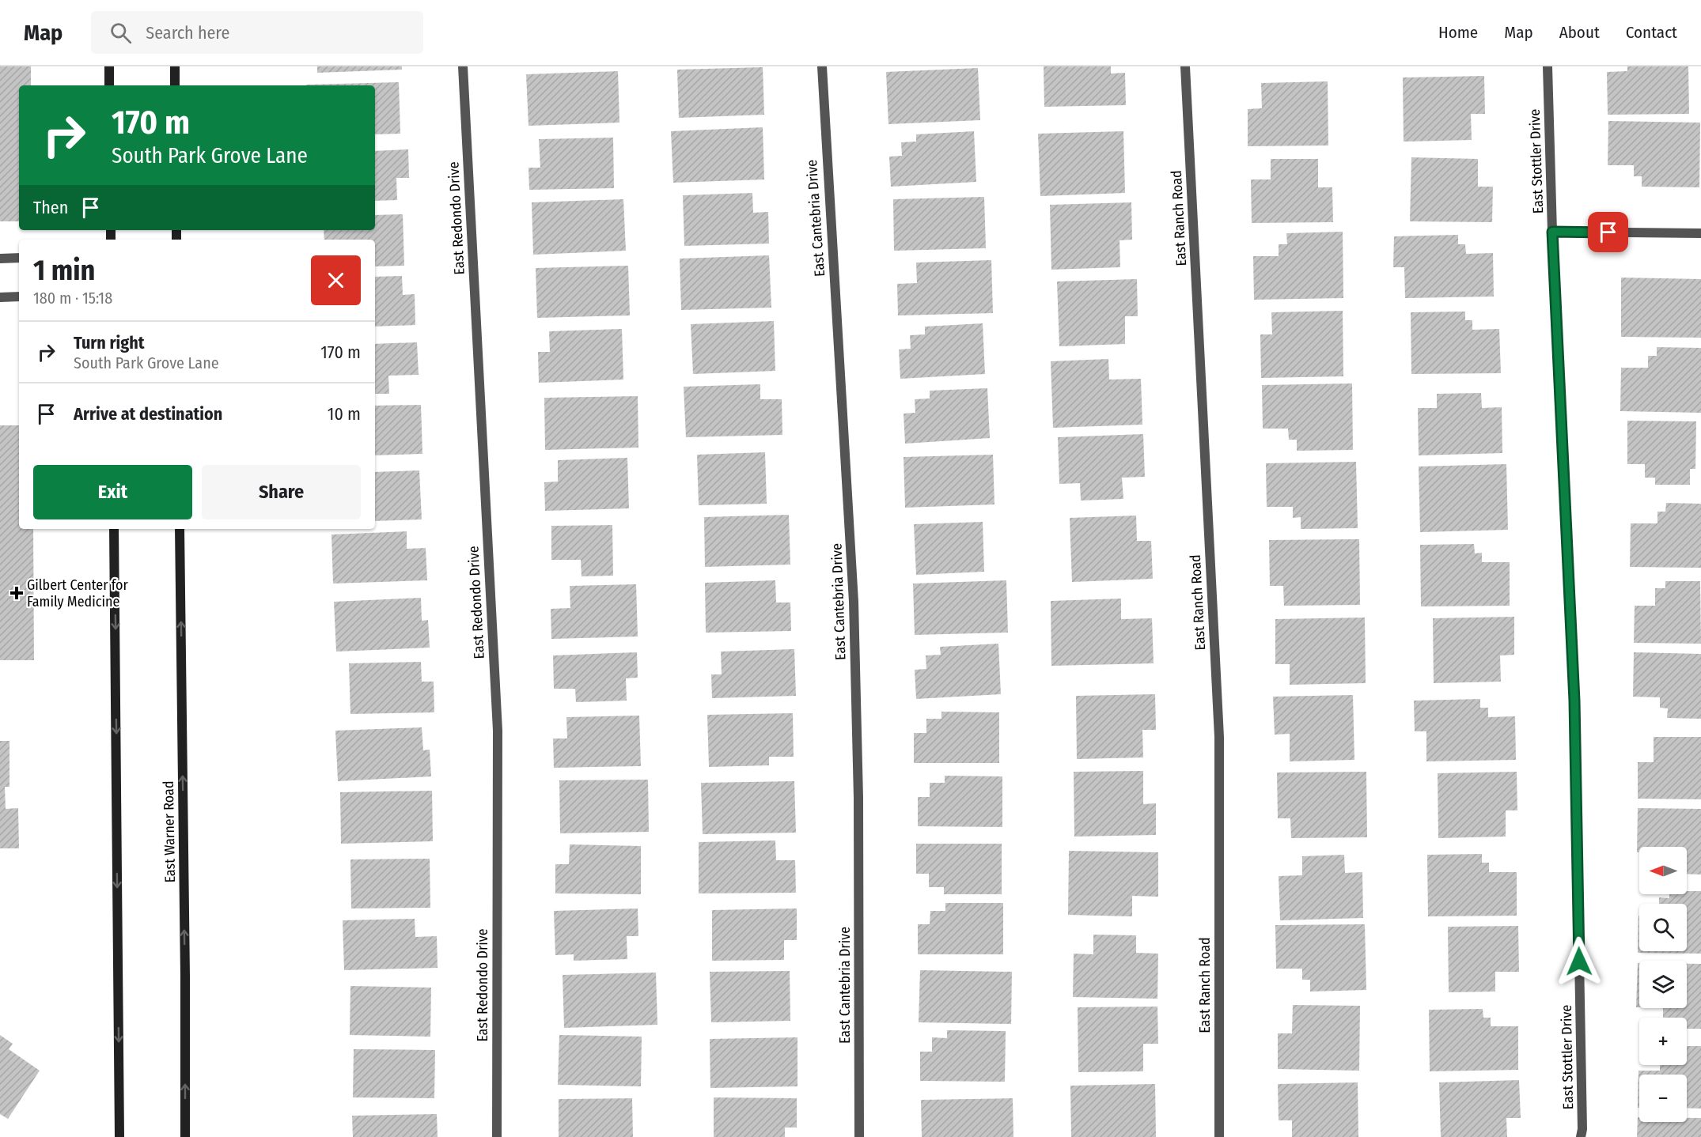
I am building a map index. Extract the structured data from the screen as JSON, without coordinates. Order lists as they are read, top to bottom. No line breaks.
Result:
{"streets":{"main road":["East Warner Road"],"street":["East Stottler Drive","East Redondo Drive","East Cantebria Drive","East Ranch Road"]},"places":{"health":["Gilbert Center for Family Medicine"]},"north":"left","page":{"header":"Map","search":"Search here","nav":["Home","Map","About","Contact"],"turn":["170 m","South Park Grove Lane"],"then":"Then","heading":["1 min","180 m · 15:18"],"list":[{"name":"Turn right","note":"South Park Grove Lane","value":"170 m"},{"name":"Arrive at destination","value":"10 m"}],"buttons":["Exit","Share"],"map_buttons":["+","−"]}}
